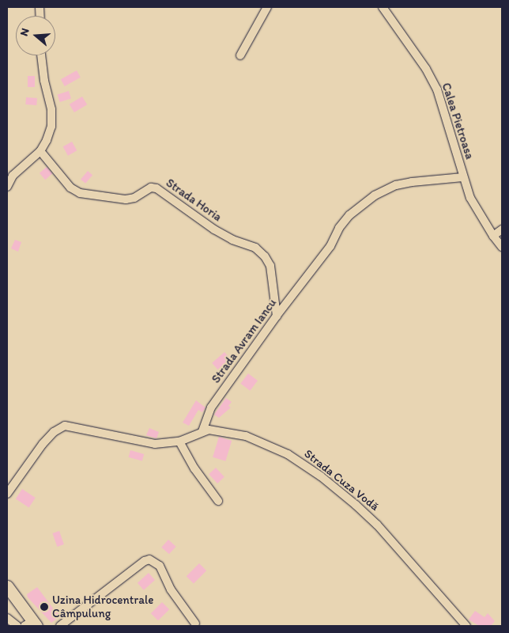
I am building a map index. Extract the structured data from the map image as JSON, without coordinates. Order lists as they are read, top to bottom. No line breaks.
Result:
{"streets":{"street":["Calea Pietroasa","Strada Horia","Strada Avram Iancu","Strada Cuza Vodă"]},"crossings":[["Calea Pietroasa","Strada Avram Iancu"],["Strada Horia","Strada Avram Iancu"],["Strada Avram Iancu","Strada Cuza Vodă"]],"places":["Uzina Hidrocentrale Câmpulung"],"north":"left"}
